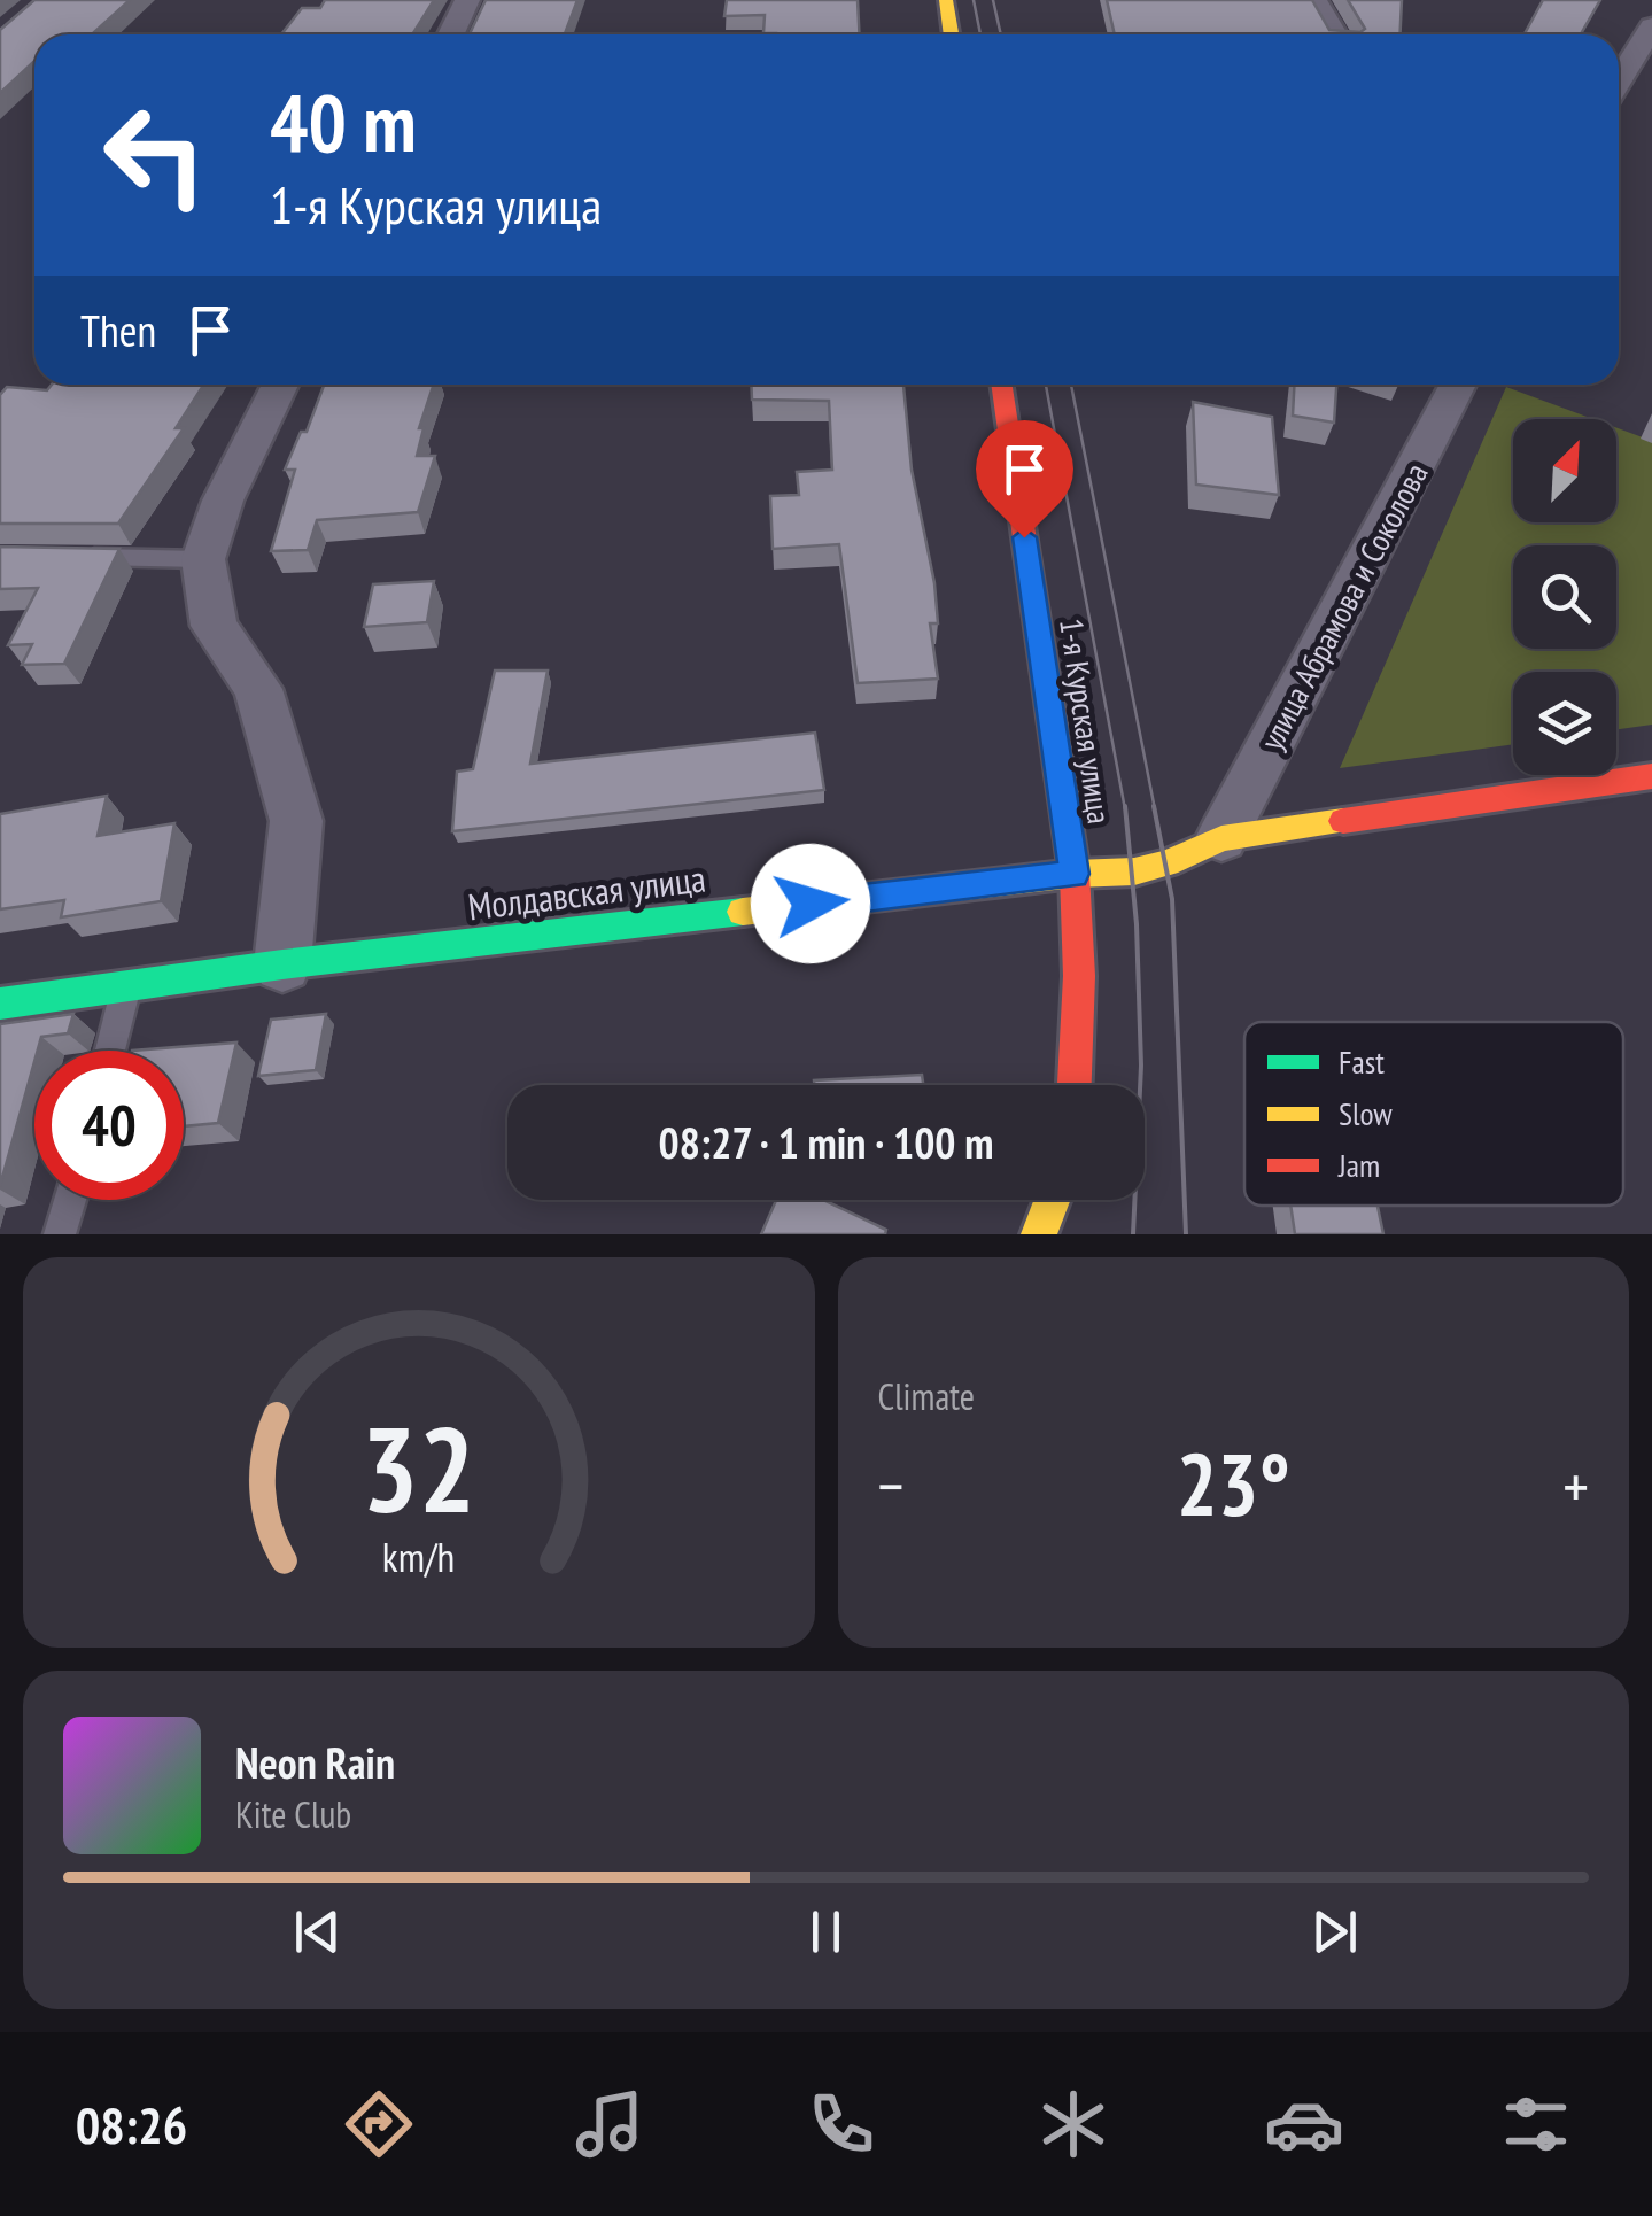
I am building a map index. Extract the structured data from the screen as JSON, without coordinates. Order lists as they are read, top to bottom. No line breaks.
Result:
{"streets":{"street":["улица Абрамова и Соколова","1-я Курская улица","Молдавская улица"]},"crossings":[["улица Абрамова и Соколова","Молдавская улица"],["1-я Курская улица","Молдавская улица"]],"legend":["Fast","Slow","Jam"],"north":"top right","page":{"turn":["40 m","1-я Курская улица"],"then":"Then","limit":"40","trip":"08:27 · 1 min · 100 m","tile":"Climate","heat":["−","23°","+"],"song":["Neon Rain","Kite Club"],"tabs":"08:26","gauge":["32","km/h"]}}
